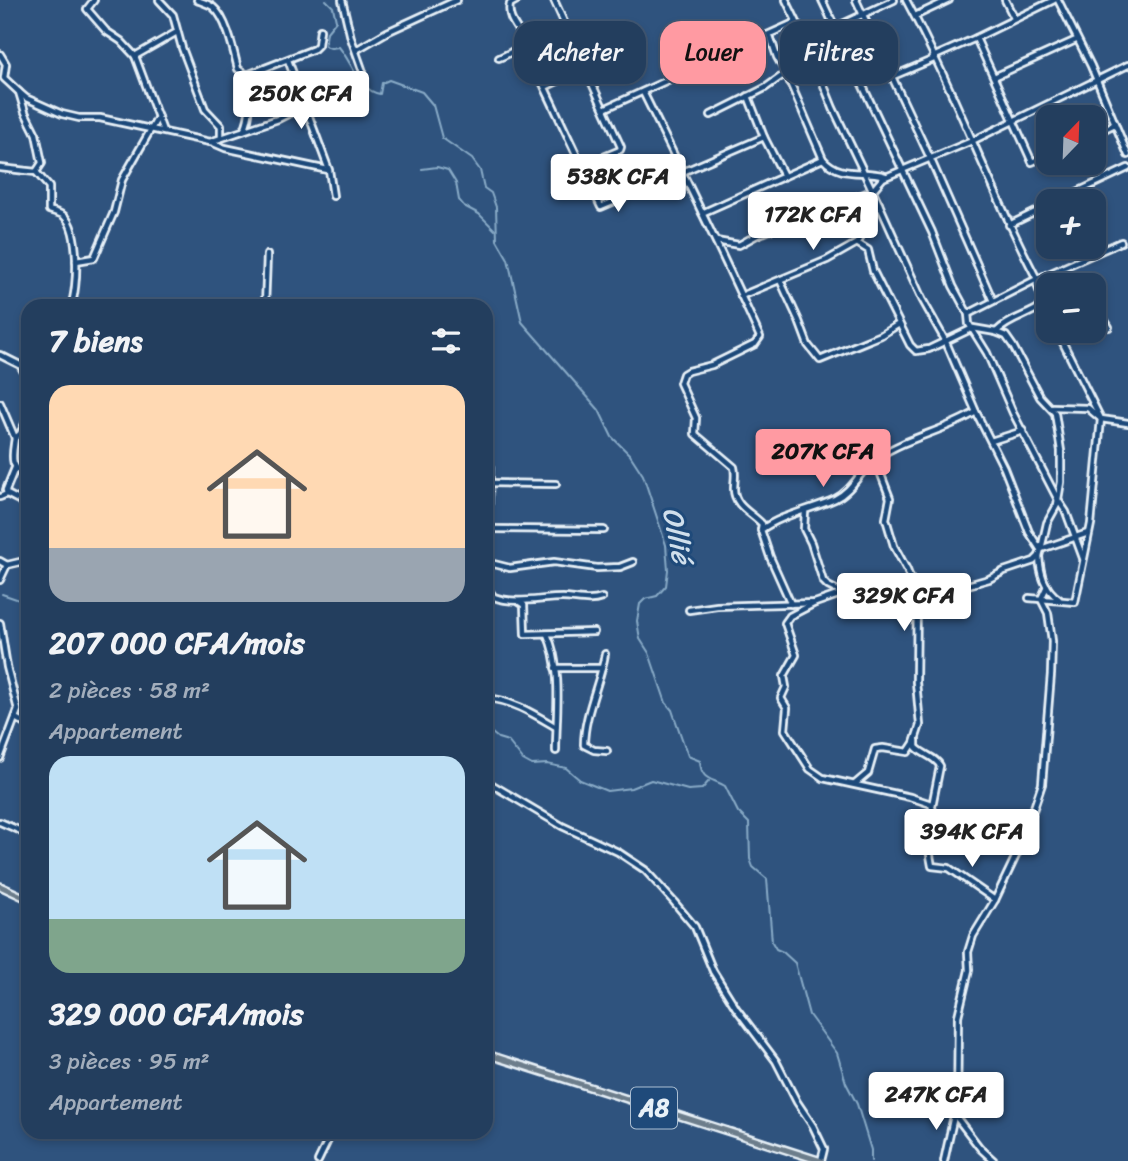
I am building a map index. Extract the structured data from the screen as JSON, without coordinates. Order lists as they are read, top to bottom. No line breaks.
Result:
{"streets":{"main road":["A8"]},"water":["Ollié"],"north":"top right","page":{"chip":["Acheter","Louer","Filtres"],"price":["250K CFA","538K CFA","172K CFA","207K CFA","329K CFA","394K CFA","247K CFA"],"map_buttons":["+","−"],"heading":"7 biens","list":[{"name":"207 000 CFA/mois","note":"2 pièces · 58 m² · Appartement"},{"name":"329 000 CFA/mois","note":"3 pièces · 95 m² · Appartement"}]}}
